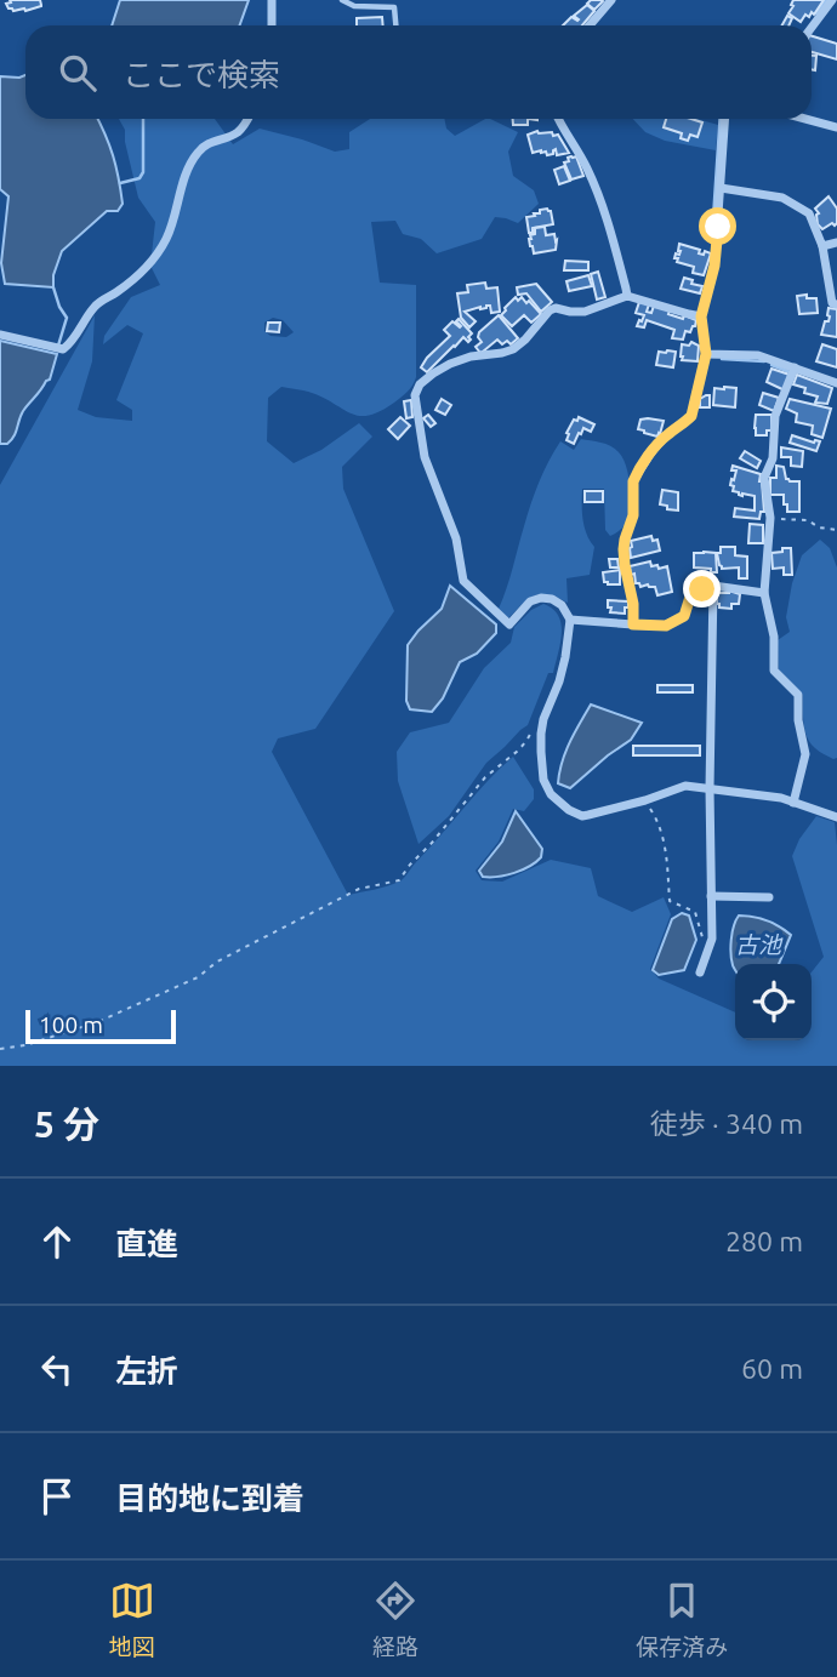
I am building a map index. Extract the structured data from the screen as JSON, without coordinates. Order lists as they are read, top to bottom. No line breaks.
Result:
{"water":["古池"],"scale_bar":"100 m","page":{"search":"ここで検索","scale":"100 m","heading":["5 分","徒歩 · 340 m"],"list":[["直進","280 m"],["左折","60 m"],"目的地に到着"],"nav":["地図","経路","保存済み"]}}
